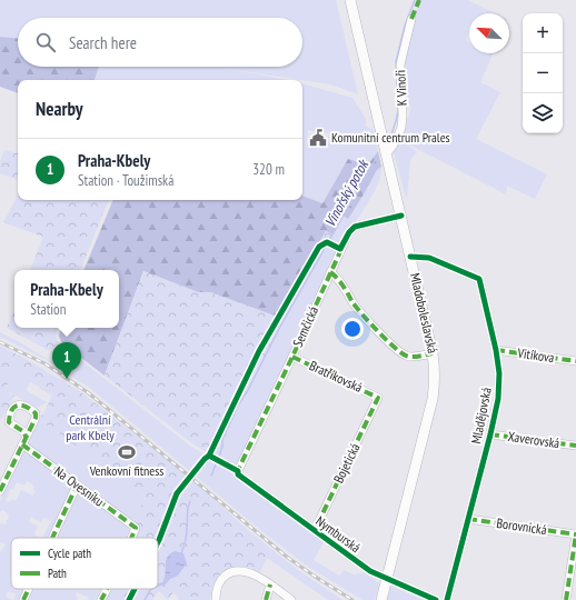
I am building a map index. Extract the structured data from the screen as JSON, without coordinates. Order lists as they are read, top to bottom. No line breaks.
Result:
{"streets":{"main road":["Mladoboleslavská"],"street":["K Vinoři","Semčická","Vitíkova","Bratříkovská","Mladějovská","Xaverovská","Bojetická","Na Ovesníku","Borovnická","Nymburská"]},"crossings":[["K Vinoři","Mladoboleslavská"],["Mladoboleslavská","Semčická"],["Mladoboleslavská","Mladějovská"],["Mladoboleslavská","Nymburská"],["Semčická","Bratříkovská"],["Semčická","Nymburská"],["Vitíkova","Mladějovská"],["Bratříkovská","Bojetická"],["Mladějovská","Xaverovská"],["Mladějovská","Borovnická"],["Bojetická","Nymburská"]],"water":["Vinořský potok"],"parks":["Centrální park Kbely"],"places":{"public building":["Komunitní centrum Prales"],"sports":["Venkovní fitness"]},"legend":["Cycle path","Path"],"north":"top left","page":{"map_buttons":["+","−"],"search":"Search here","heading":"Nearby","list":[{"mark":"1","name":"Praha-Kbely","note":"Station · Toužimská","value":"320 m"}],"popup":["Praha-Kbely","Station"],"pins":"1"}}
